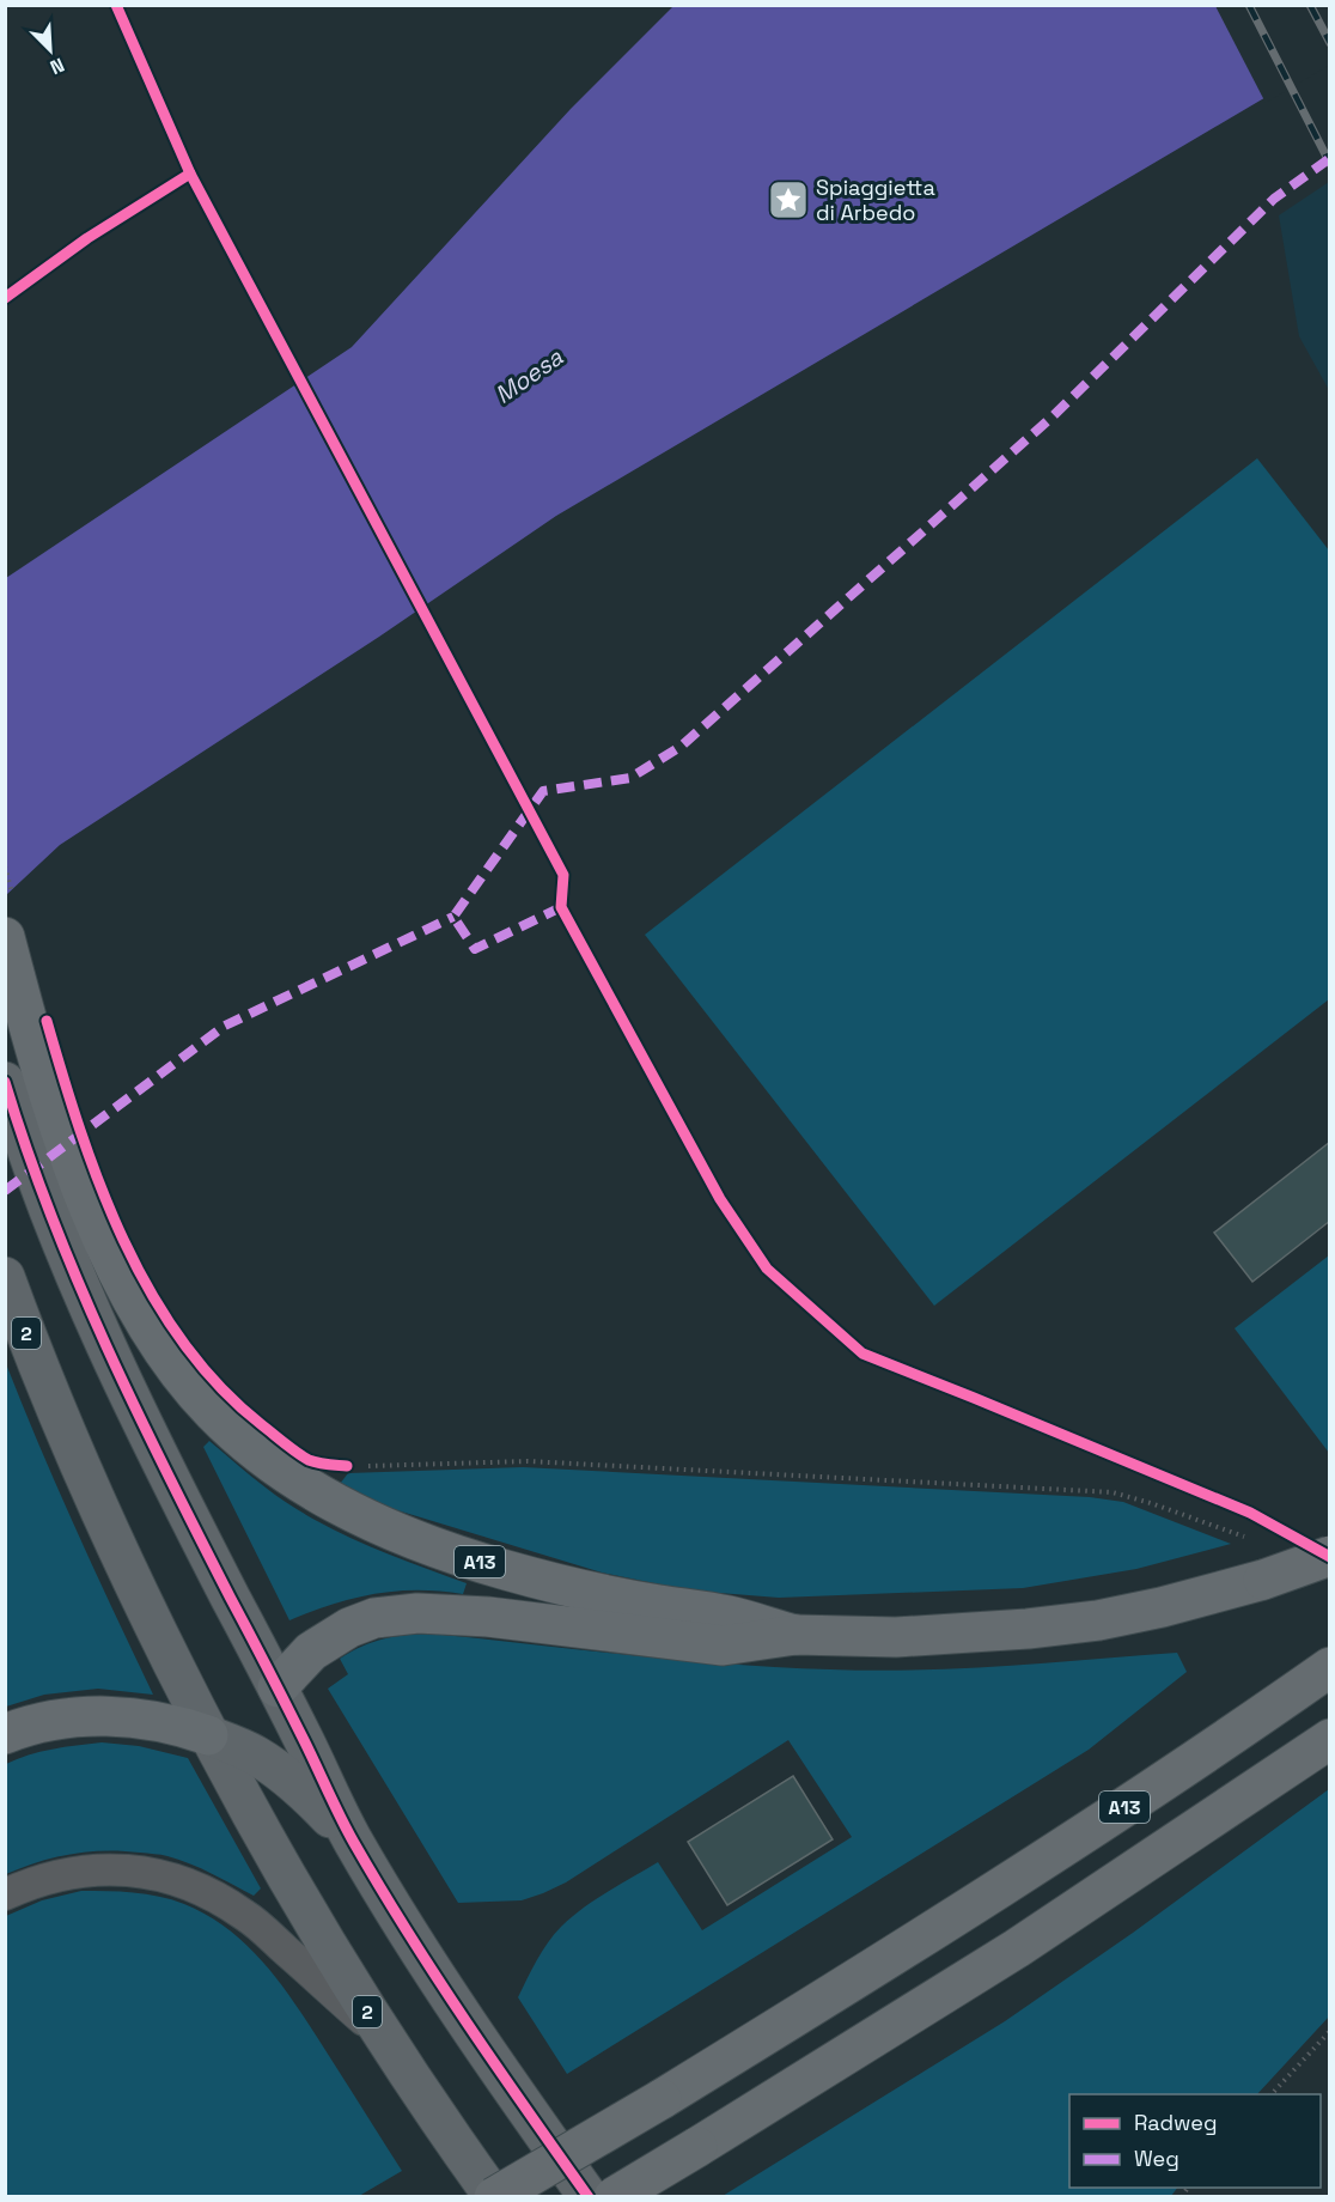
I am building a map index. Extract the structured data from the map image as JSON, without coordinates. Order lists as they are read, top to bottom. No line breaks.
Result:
{"streets":{"highway":["A13"],"main road":["2"]},"crossings":[["2","A13"]],"water":["Moesa"],"places":{"place":["Spiaggietta di Arbedo"]},"legend":["Radweg","Weg"],"north":"bottom right"}
